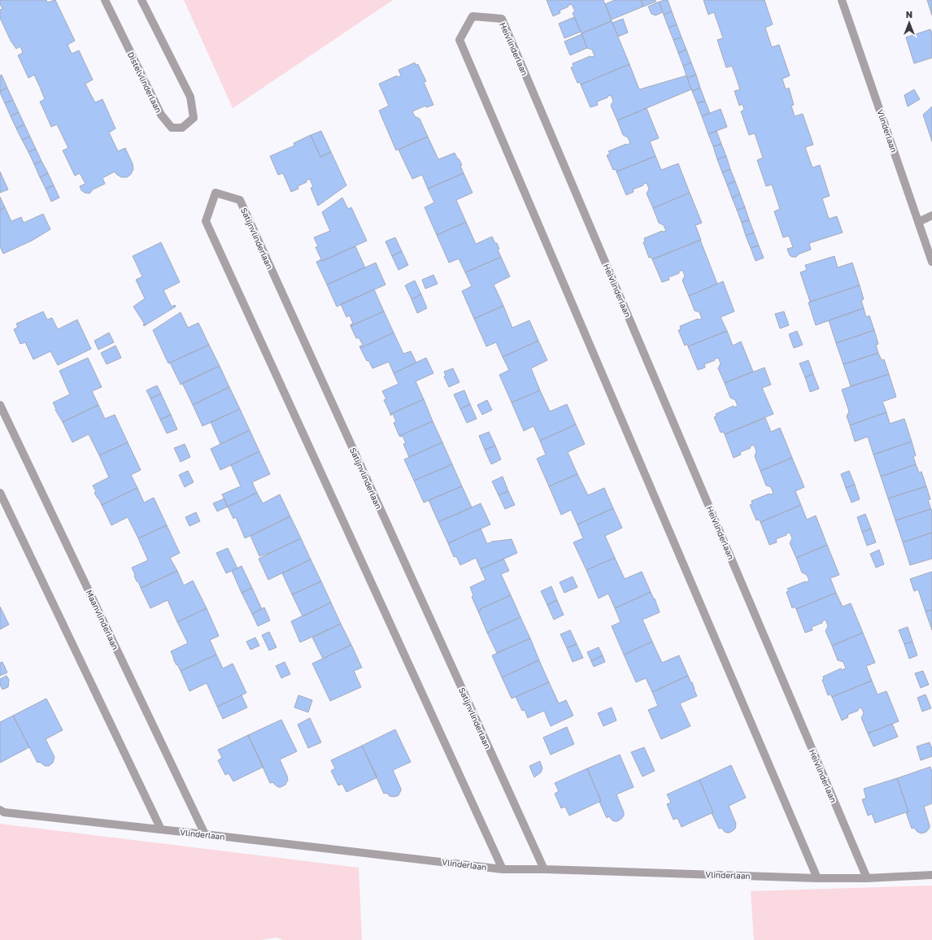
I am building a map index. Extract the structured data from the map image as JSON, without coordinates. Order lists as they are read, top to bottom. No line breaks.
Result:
{"streets":{"street":["Heivlinderlaan","Distelvlinderlaan","Vlinderlaan","Satijnvlinderlaan","Maanvlinderlaan"]},"crossings":[["Heivlinderlaan","Vlinderlaan"],["Vlinderlaan","Satijnvlinderlaan"],["Vlinderlaan","Maanvlinderlaan"]],"north":"top"}
